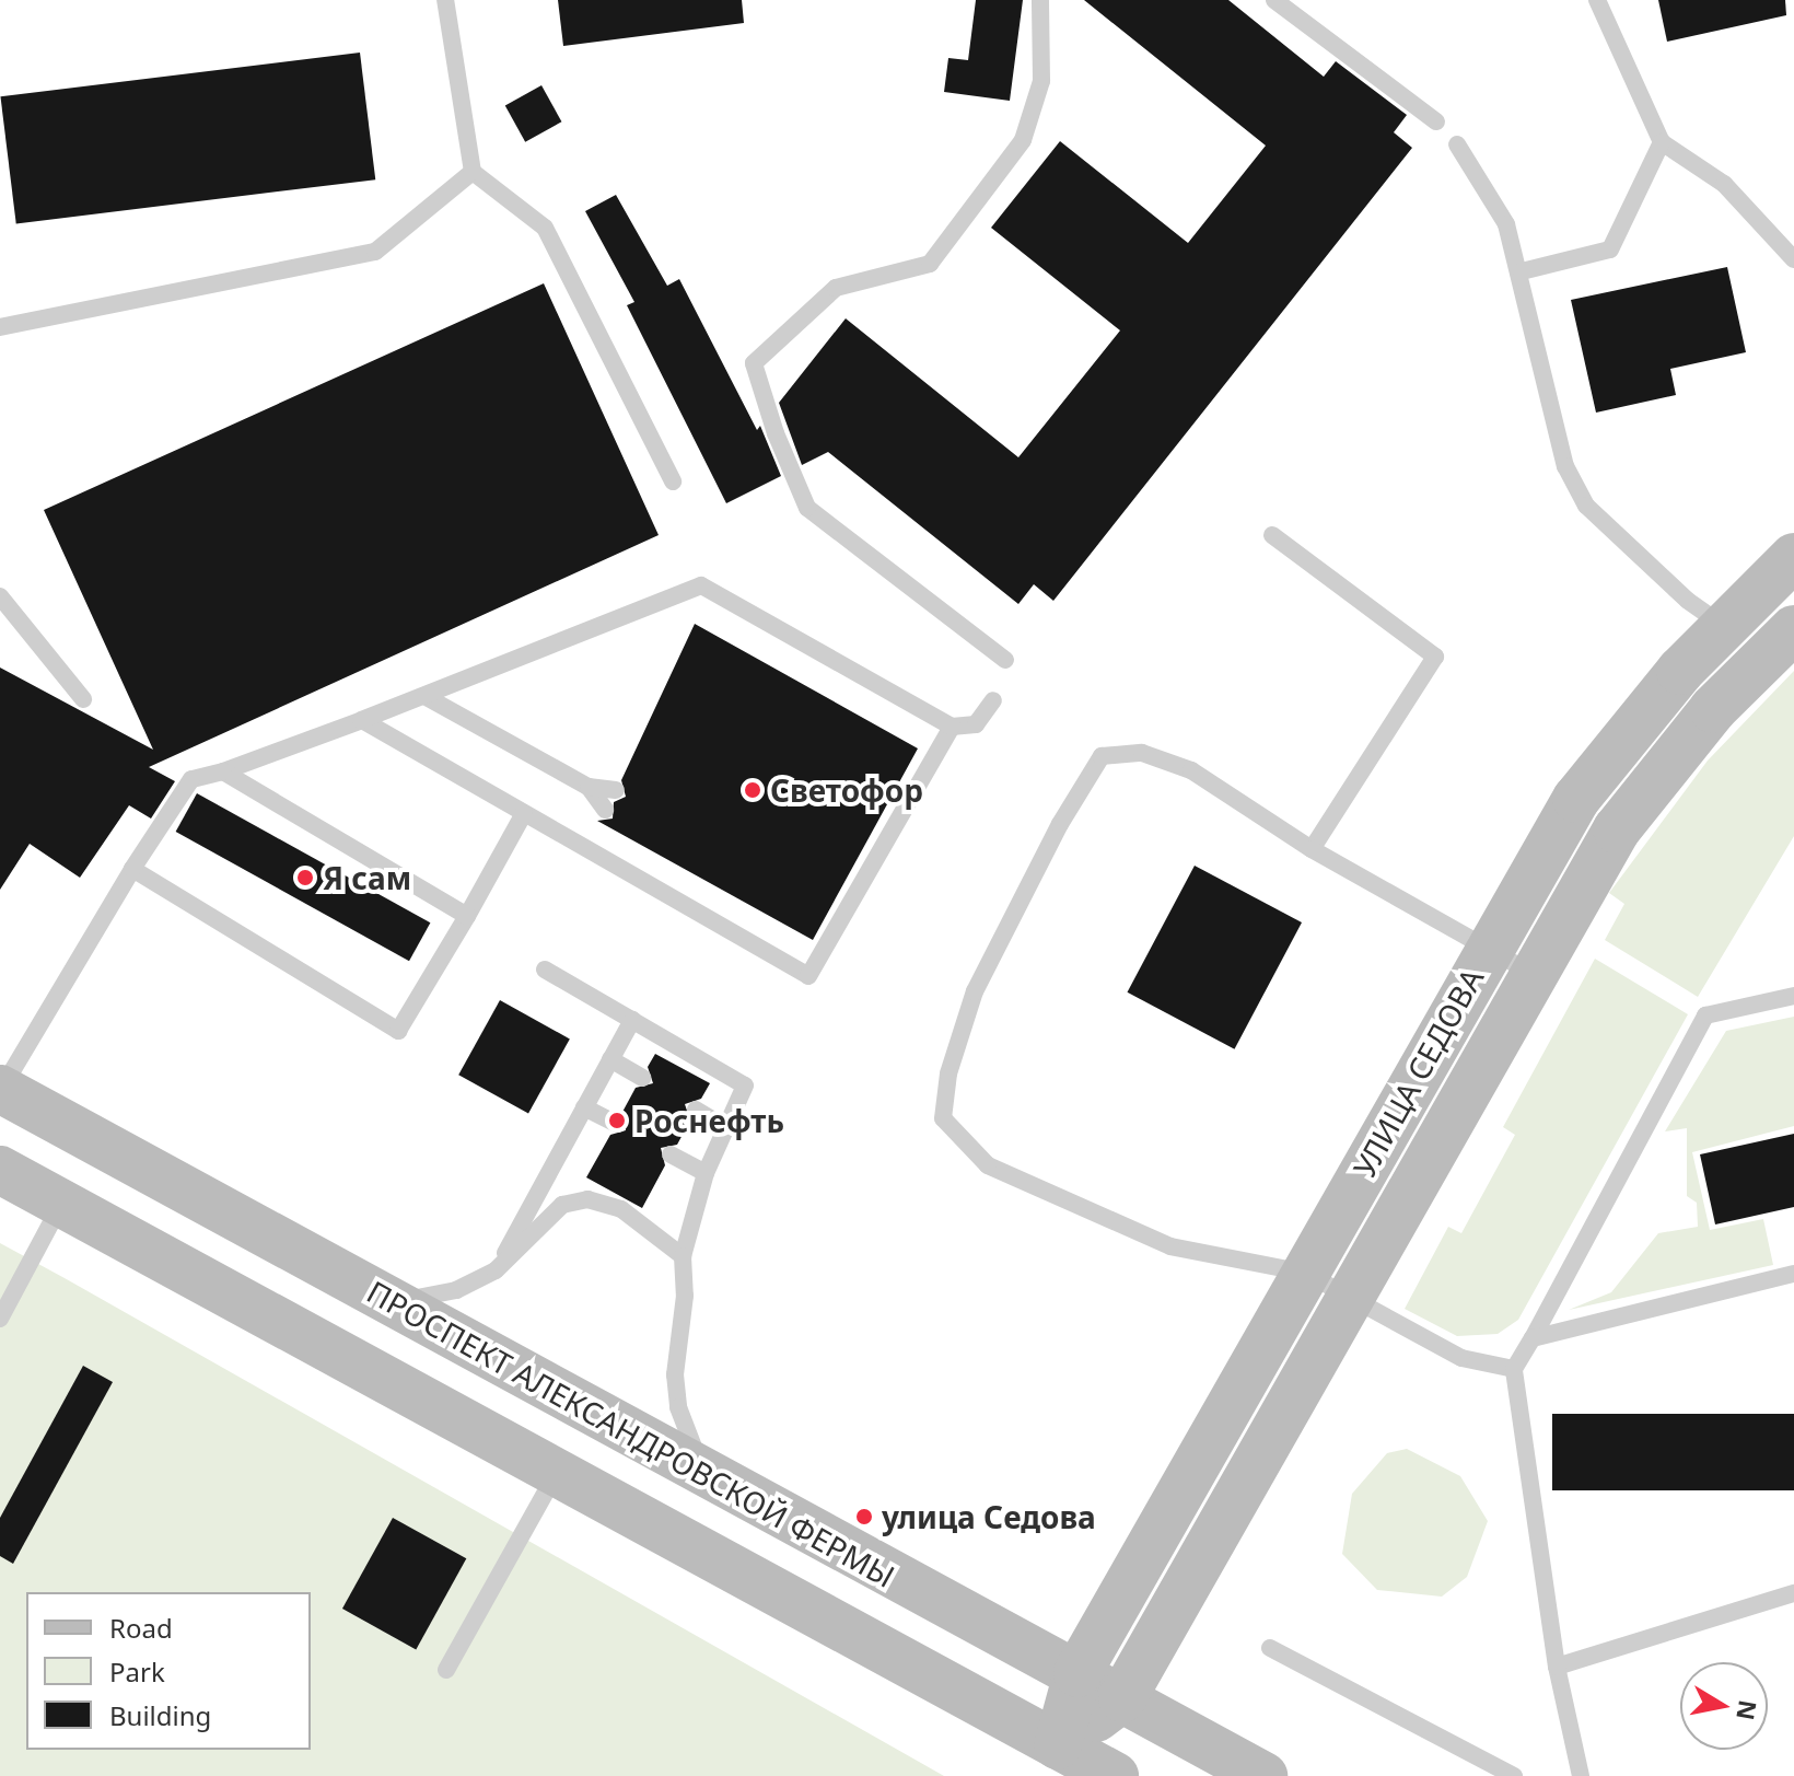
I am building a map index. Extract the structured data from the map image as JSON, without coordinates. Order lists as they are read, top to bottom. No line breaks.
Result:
{"streets":{"main road":["УЛИЦА СЕДОВА","ПРОСПЕКТ АЛЕКСАНДРОВСКОЙ ФЕРМЫ"]},"crossings":[["УЛИЦА СЕДОВА","ПРОСПЕКТ АЛЕКСАНДРОВСКОЙ ФЕРМЫ"]],"places":["Светофор","Я сам","Роснефть","улица Седова"],"legend":["Road","Park","Building"],"north":"right"}
